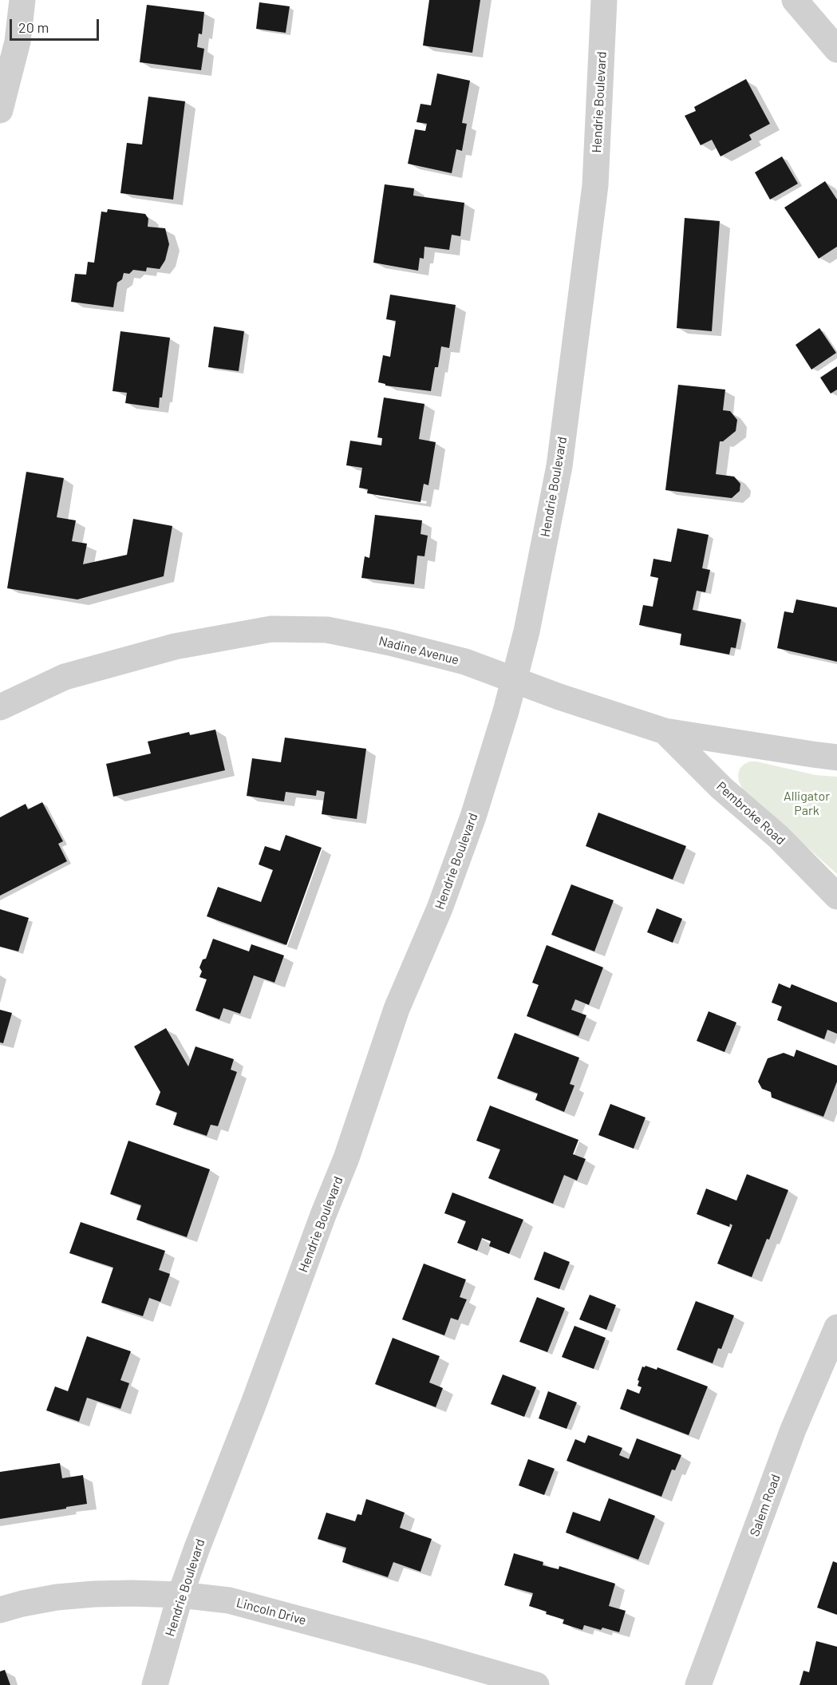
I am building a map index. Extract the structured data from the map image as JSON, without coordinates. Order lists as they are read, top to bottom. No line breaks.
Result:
{"streets":{"street":["Hendrie Boulevard","Nadine Avenue","Pembroke Road","Salem Road","Lincoln Drive"]},"crossings":[["Hendrie Boulevard","Nadine Avenue"],["Hendrie Boulevard","Lincoln Drive"],["Nadine Avenue","Pembroke Road"]],"parks":["Alligator Park"],"scale_bar":"20 m"}
